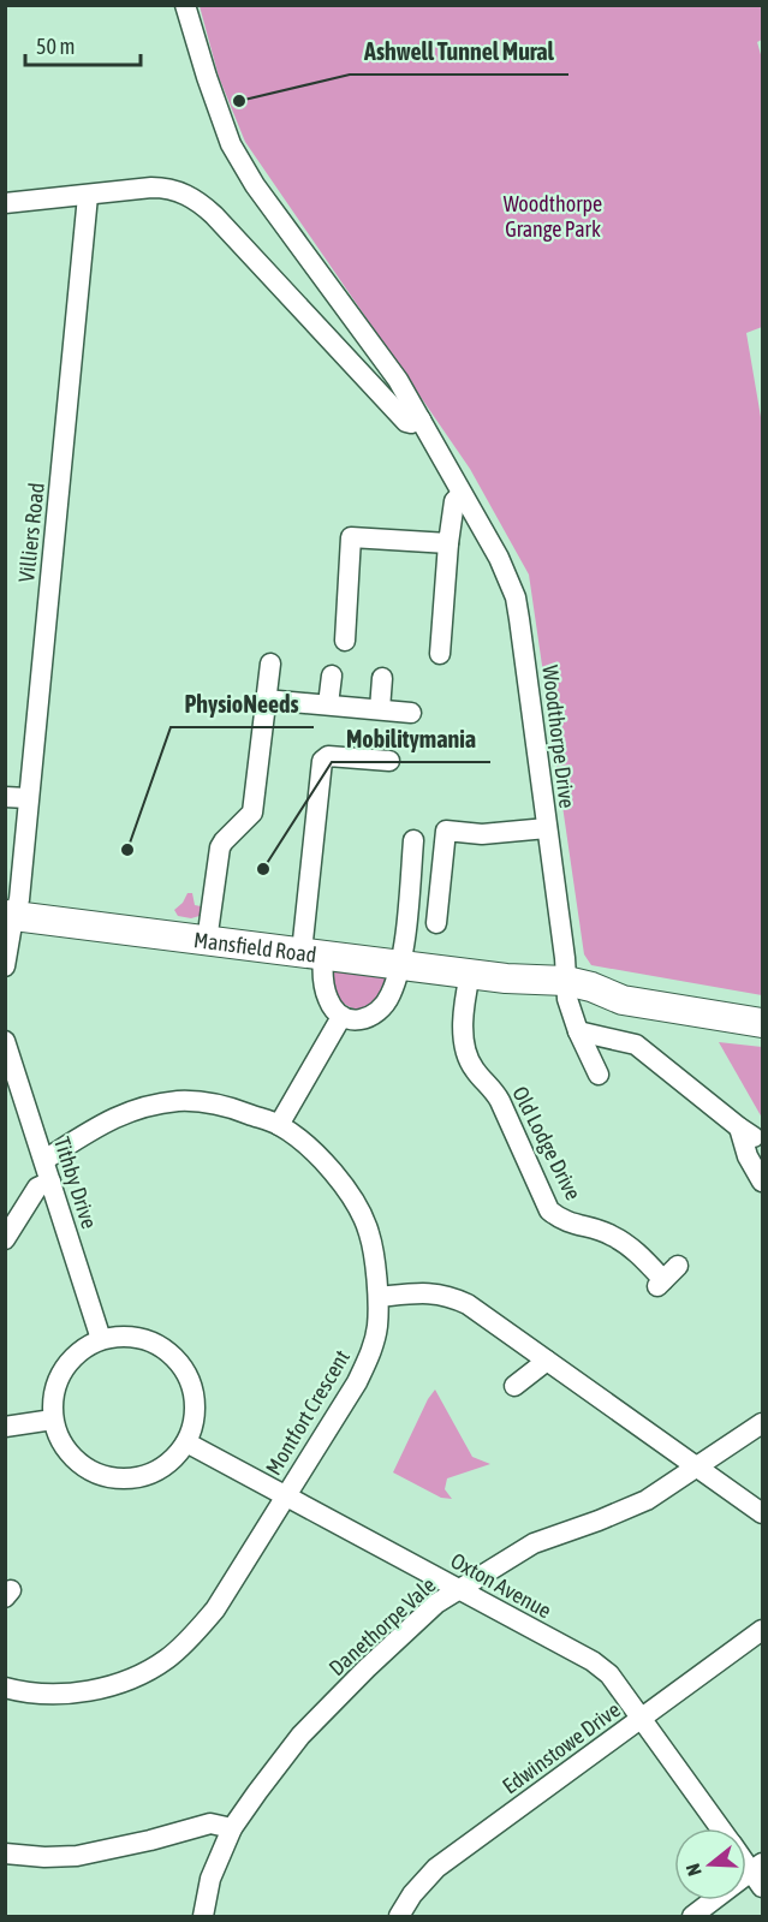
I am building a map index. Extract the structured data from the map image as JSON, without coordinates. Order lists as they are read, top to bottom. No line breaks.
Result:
{"streets":{"highway":["Mansfield Road"],"street":["Villiers Road","Woodthorpe Drive","Old Lodge Drive","Tithby Drive","Montfort Crescent","Oxton Avenue","Danethorpe Vale","Edwinstowe Drive"]},"crossings":[["Villiers Road","Mansfield Road"],["Woodthorpe Drive","Mansfield Road"],["Mansfield Road","Old Lodge Drive"],["Tithby Drive","Montfort Crescent"],["Tithby Drive","Oxton Avenue"],["Montfort Crescent","Oxton Avenue"],["Oxton Avenue","Danethorpe Vale"],["Oxton Avenue","Edwinstowe Drive"]],"parks":["Woodthorpe Grange Park"],"places":["Ashwell Tunnel Mural","PhysioNeeds","Mobilitymania"],"scale_bar":"50 m","north":"left"}
